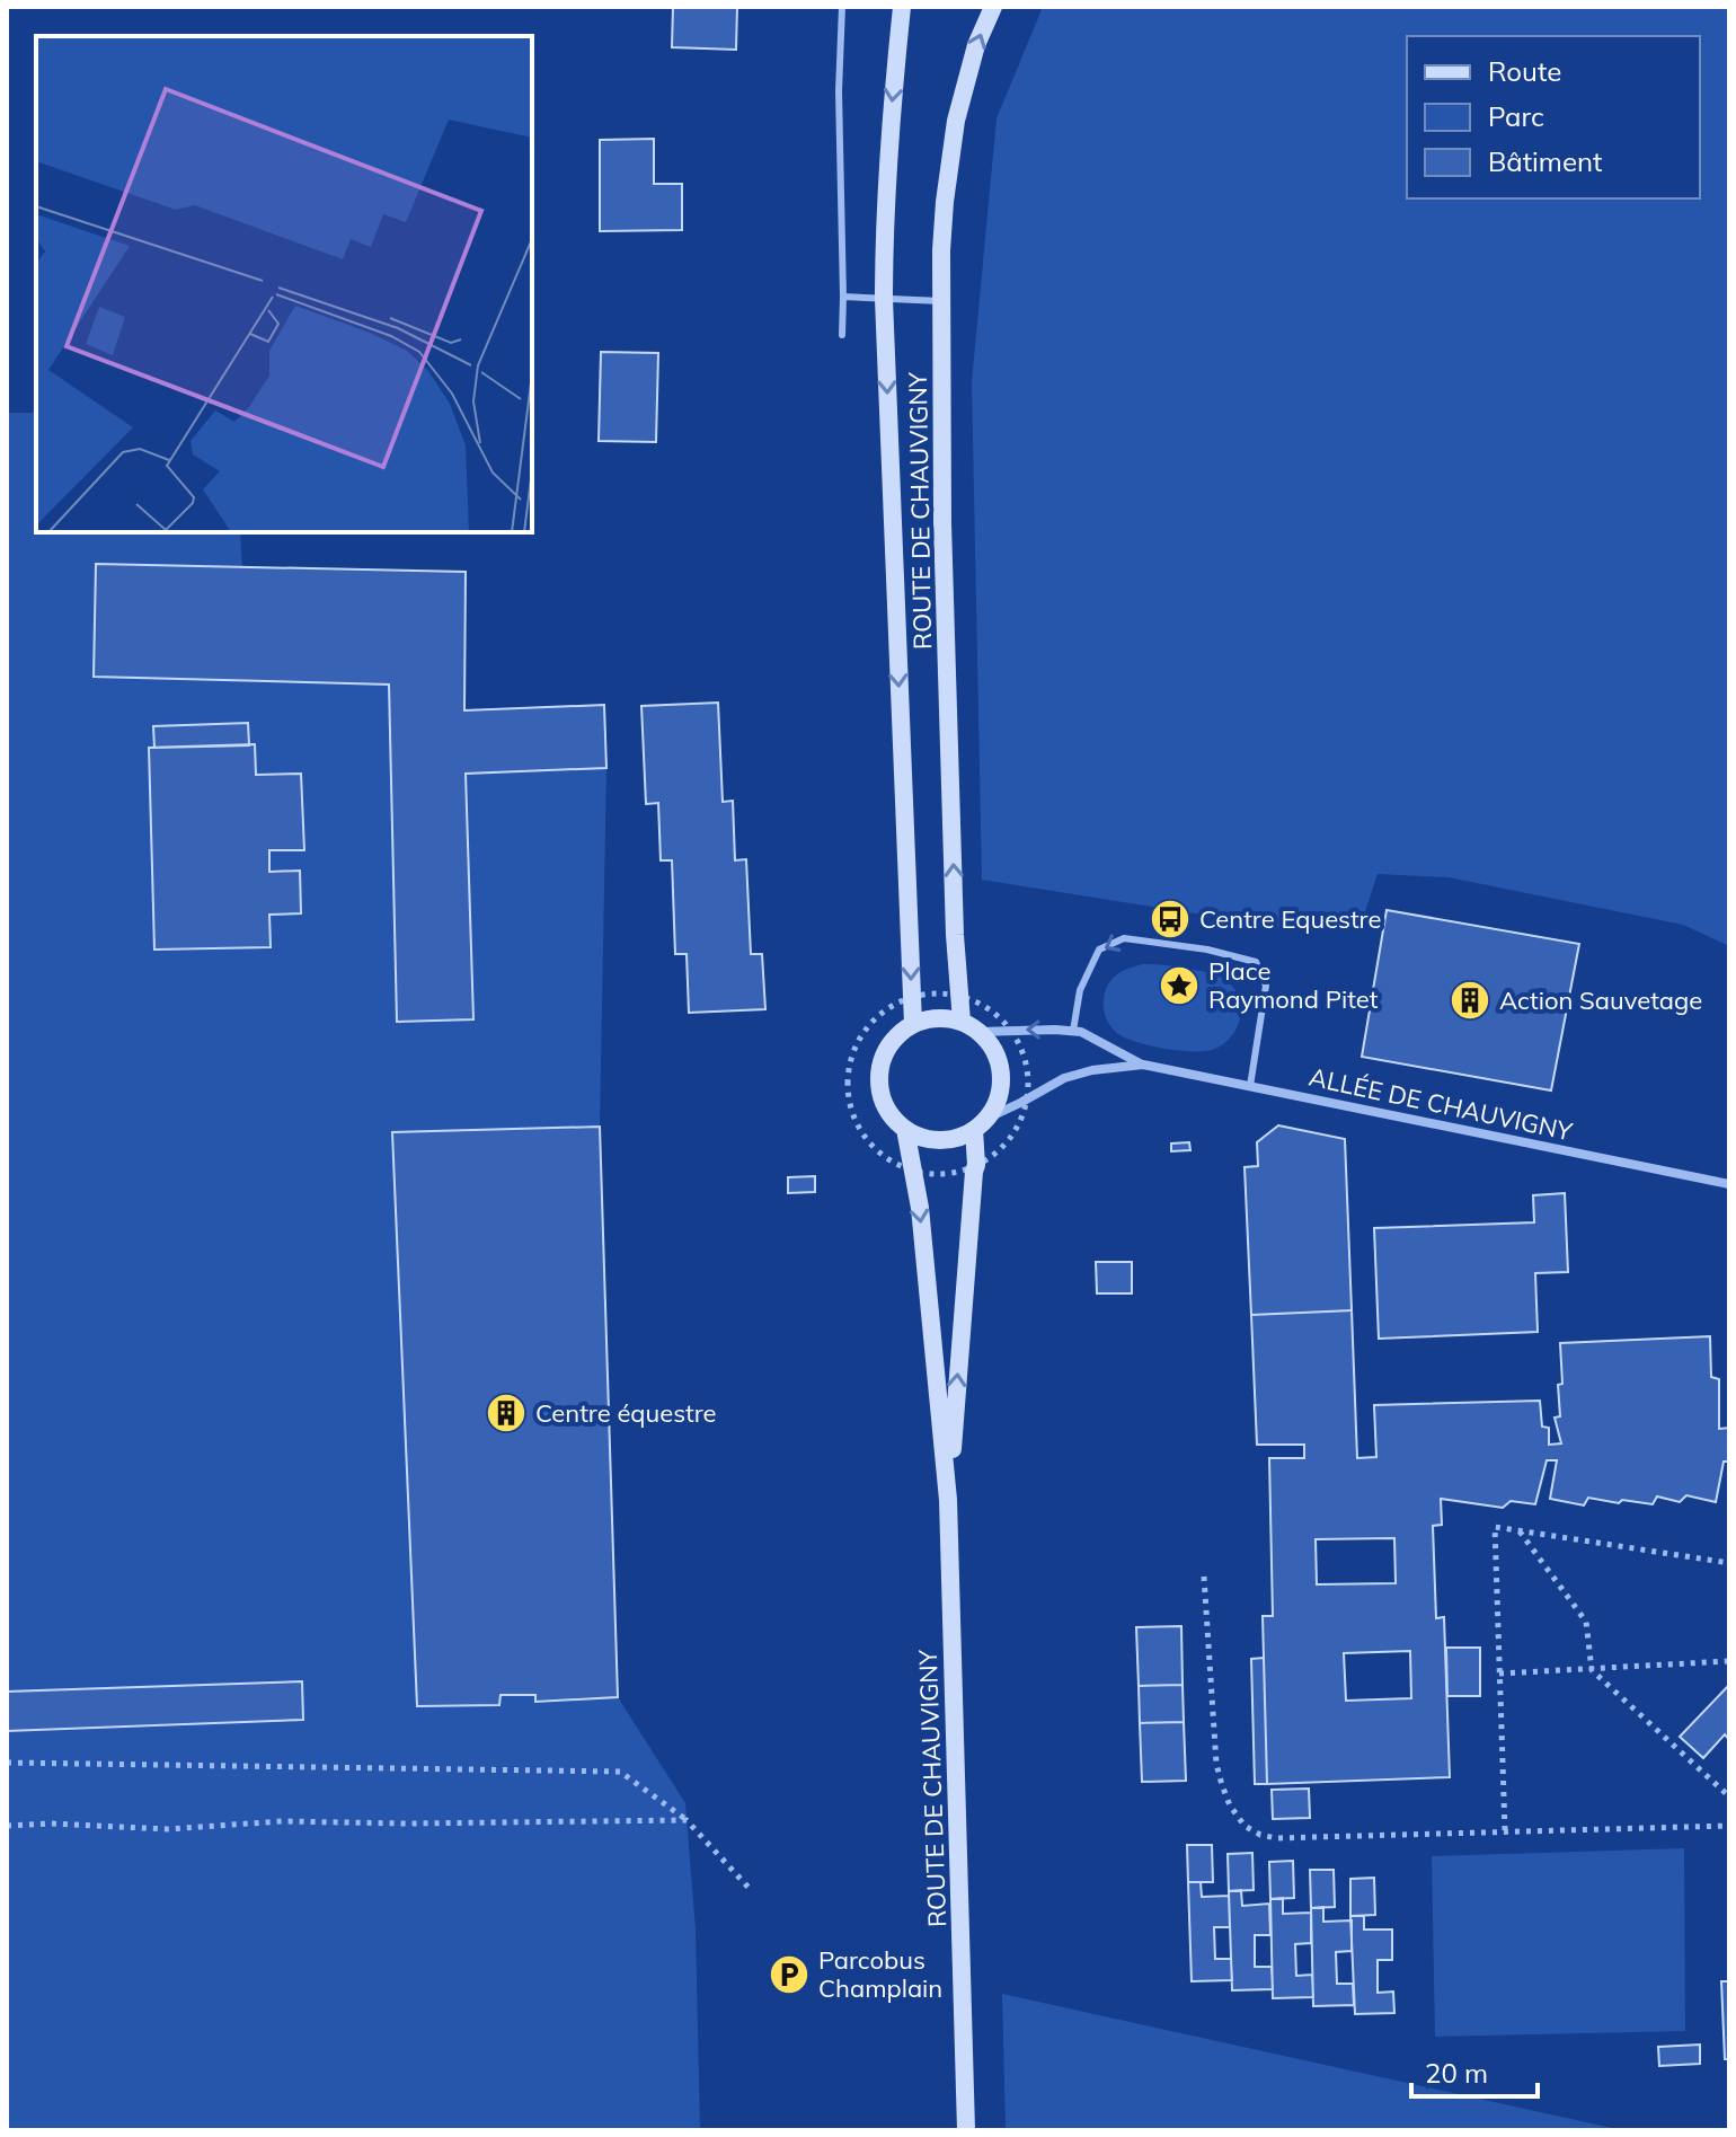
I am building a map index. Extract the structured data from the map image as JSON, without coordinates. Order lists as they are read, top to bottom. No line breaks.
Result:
{"streets":{"main road":["ROUTE DE CHAUVIGNY"],"street":["ALLÉE DE CHAUVIGNY"]},"crossings":[["ROUTE DE CHAUVIGNY","ALLÉE DE CHAUVIGNY"]],"places":{"bus stop":["Centre Equestre"],"place":["Place Raymond Pitet"],"building":["Action Sauvetage","Centre équestre"],"parking":["Parcobus Champlain"]},"legend":["Route","Parc","Bâtiment"],"scale_bar":"20 m"}
